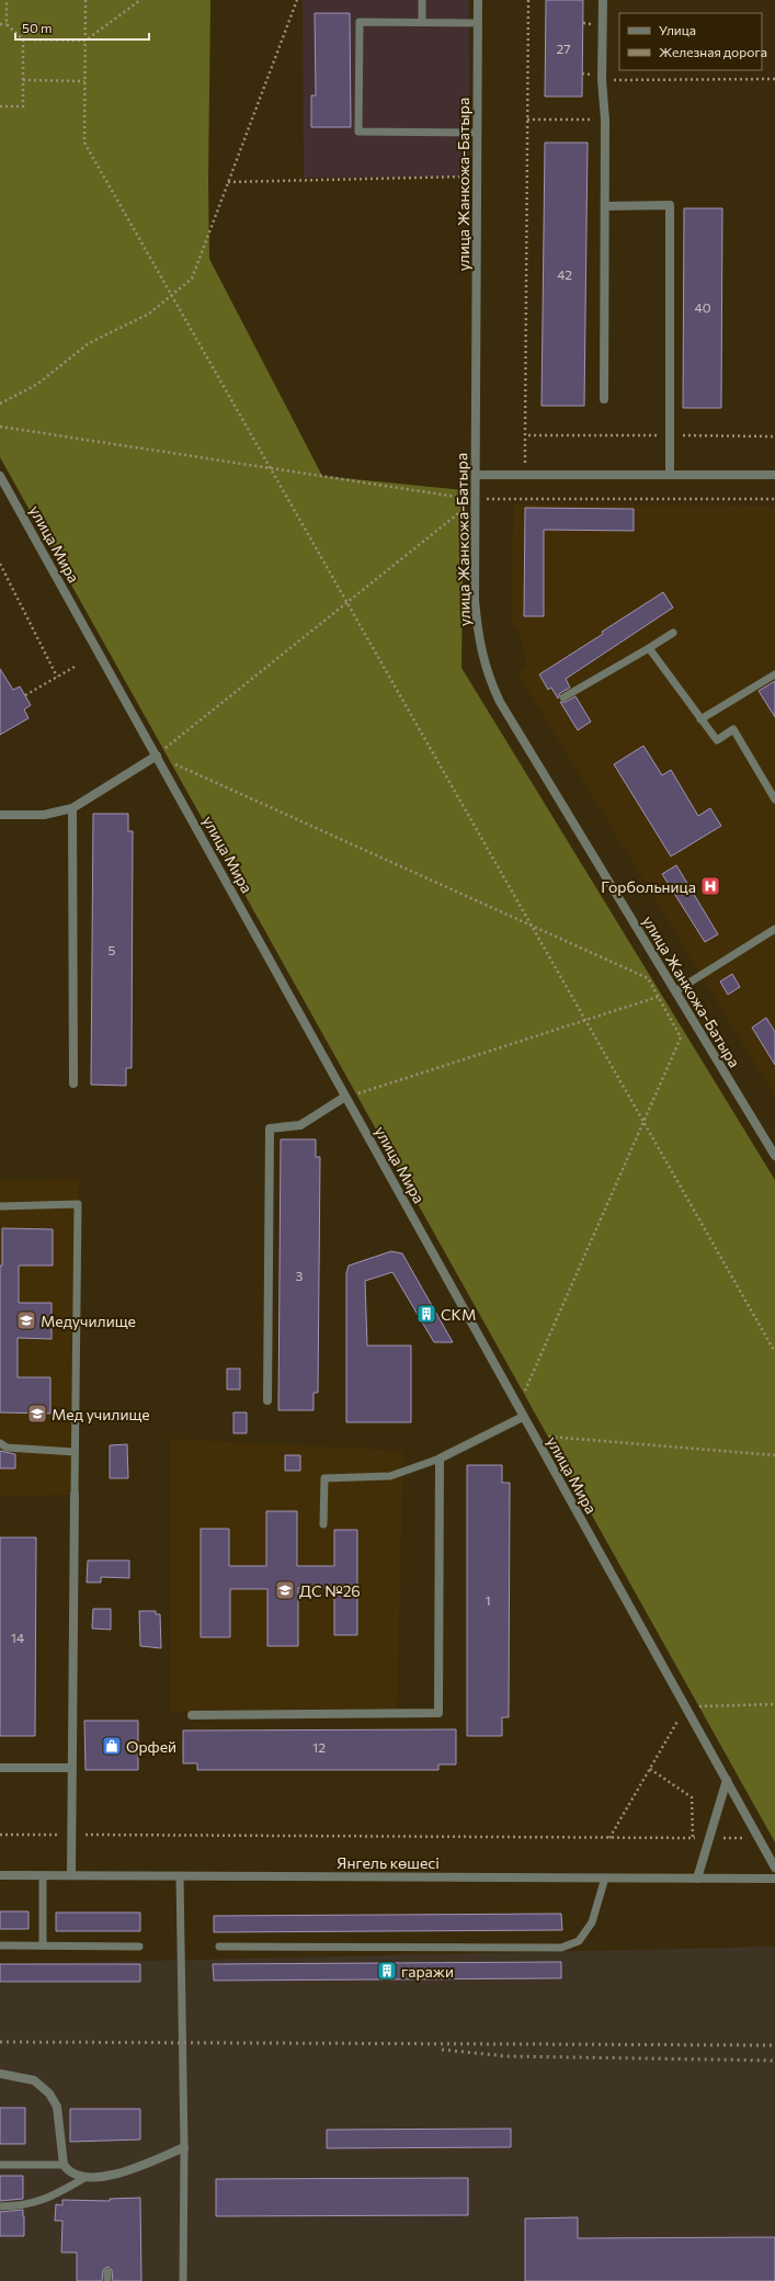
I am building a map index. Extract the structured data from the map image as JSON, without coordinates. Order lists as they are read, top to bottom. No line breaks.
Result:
{"streets":{"street":["улица Жанкожа-Батыра","улица Мира","Янгель көшесі"]},"places":{"hospital":["Горбольница"],"building":["СКМ","гаражи"],"school or university":["Медучилище","Мед училище","ДС №26"],"shop":["Орфей"]},"house_numbers":["27","42","40","5","3","1","14","12"],"legend":["Улица","Железная дорога"],"scale_bar":"50 m"}
